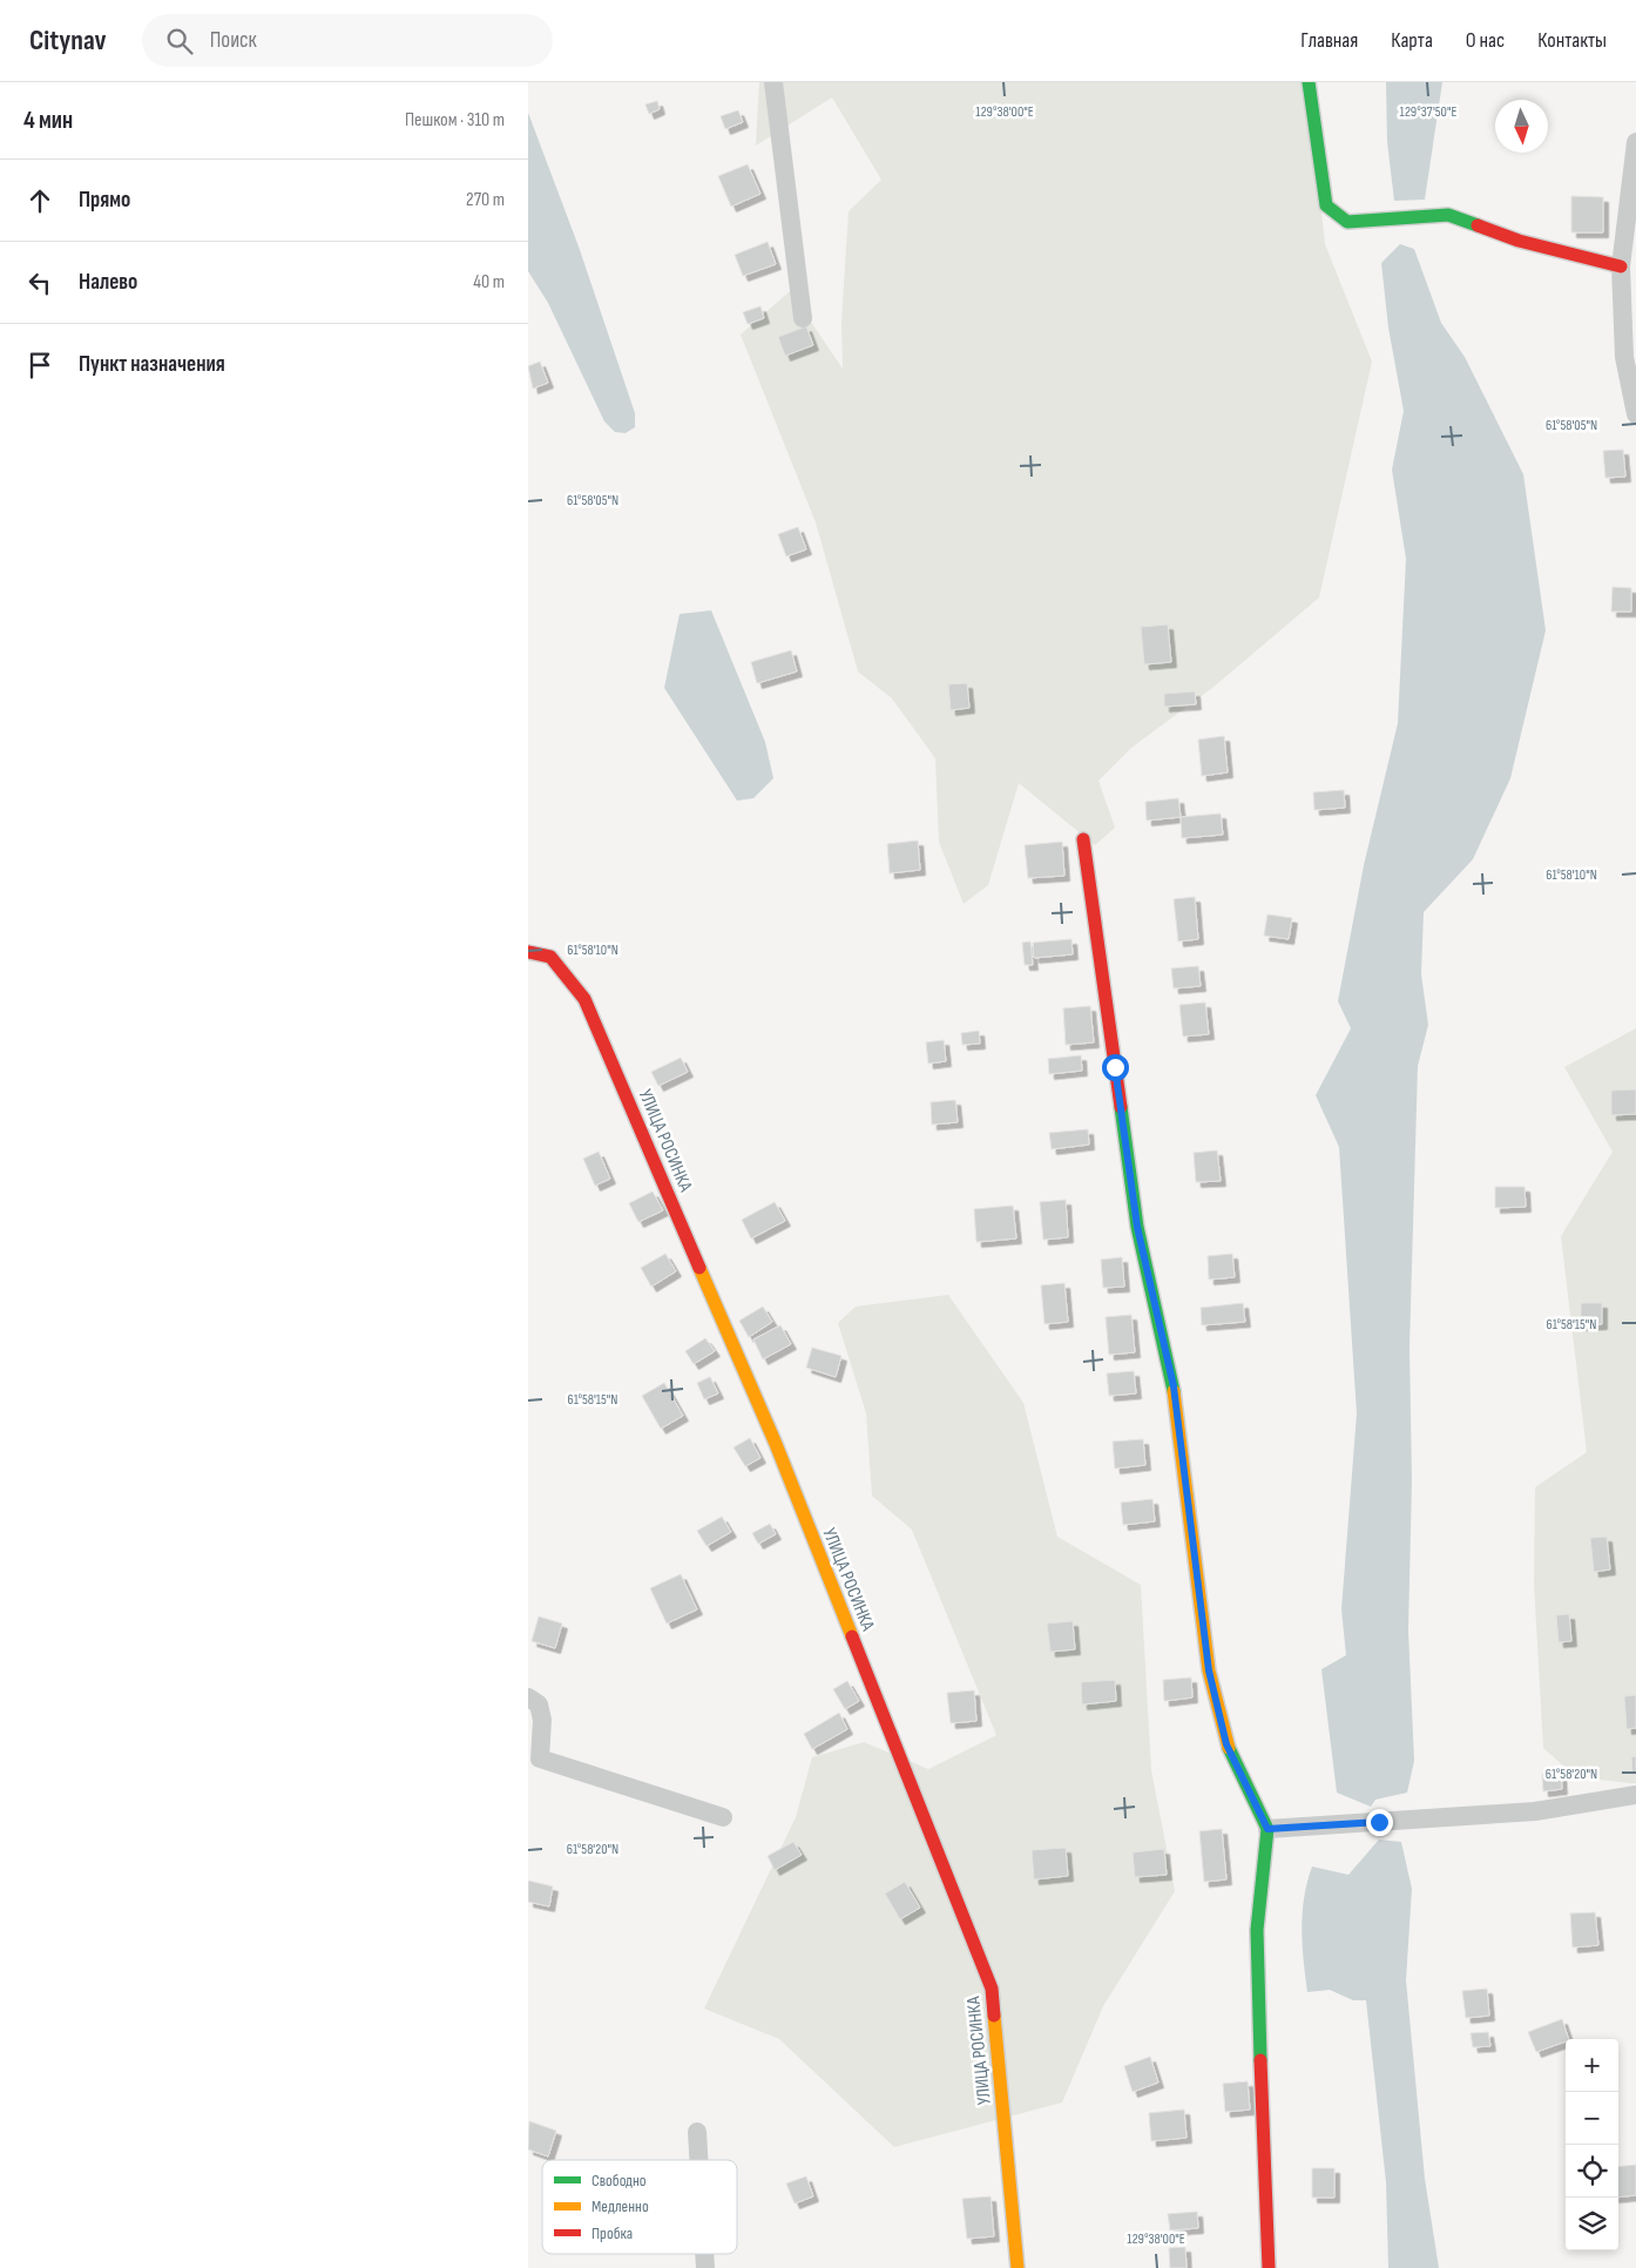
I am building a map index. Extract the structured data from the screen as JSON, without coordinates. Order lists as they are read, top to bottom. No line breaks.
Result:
{"streets":{"street":["УЛИЦА РОСИНКА"]},"legend":["Свободно","Медленно","Пробка"],"north":"bottom","page":{"header":"Citynav","search":"Поиск","nav":["Главная","Карта","О нас","Контакты"],"heading":["4 мин","Пешком · 310 m"],"list":[["Прямо","270 m"],["Налево","40 m"],"Пункт назначения"],"map_buttons":["+","−"]},"coordinates":["129°38'00\"E","129°37'50\"E","61°58'05\"N","61°58'10\"N","61°58'15\"N","61°58'20\"N"]}
